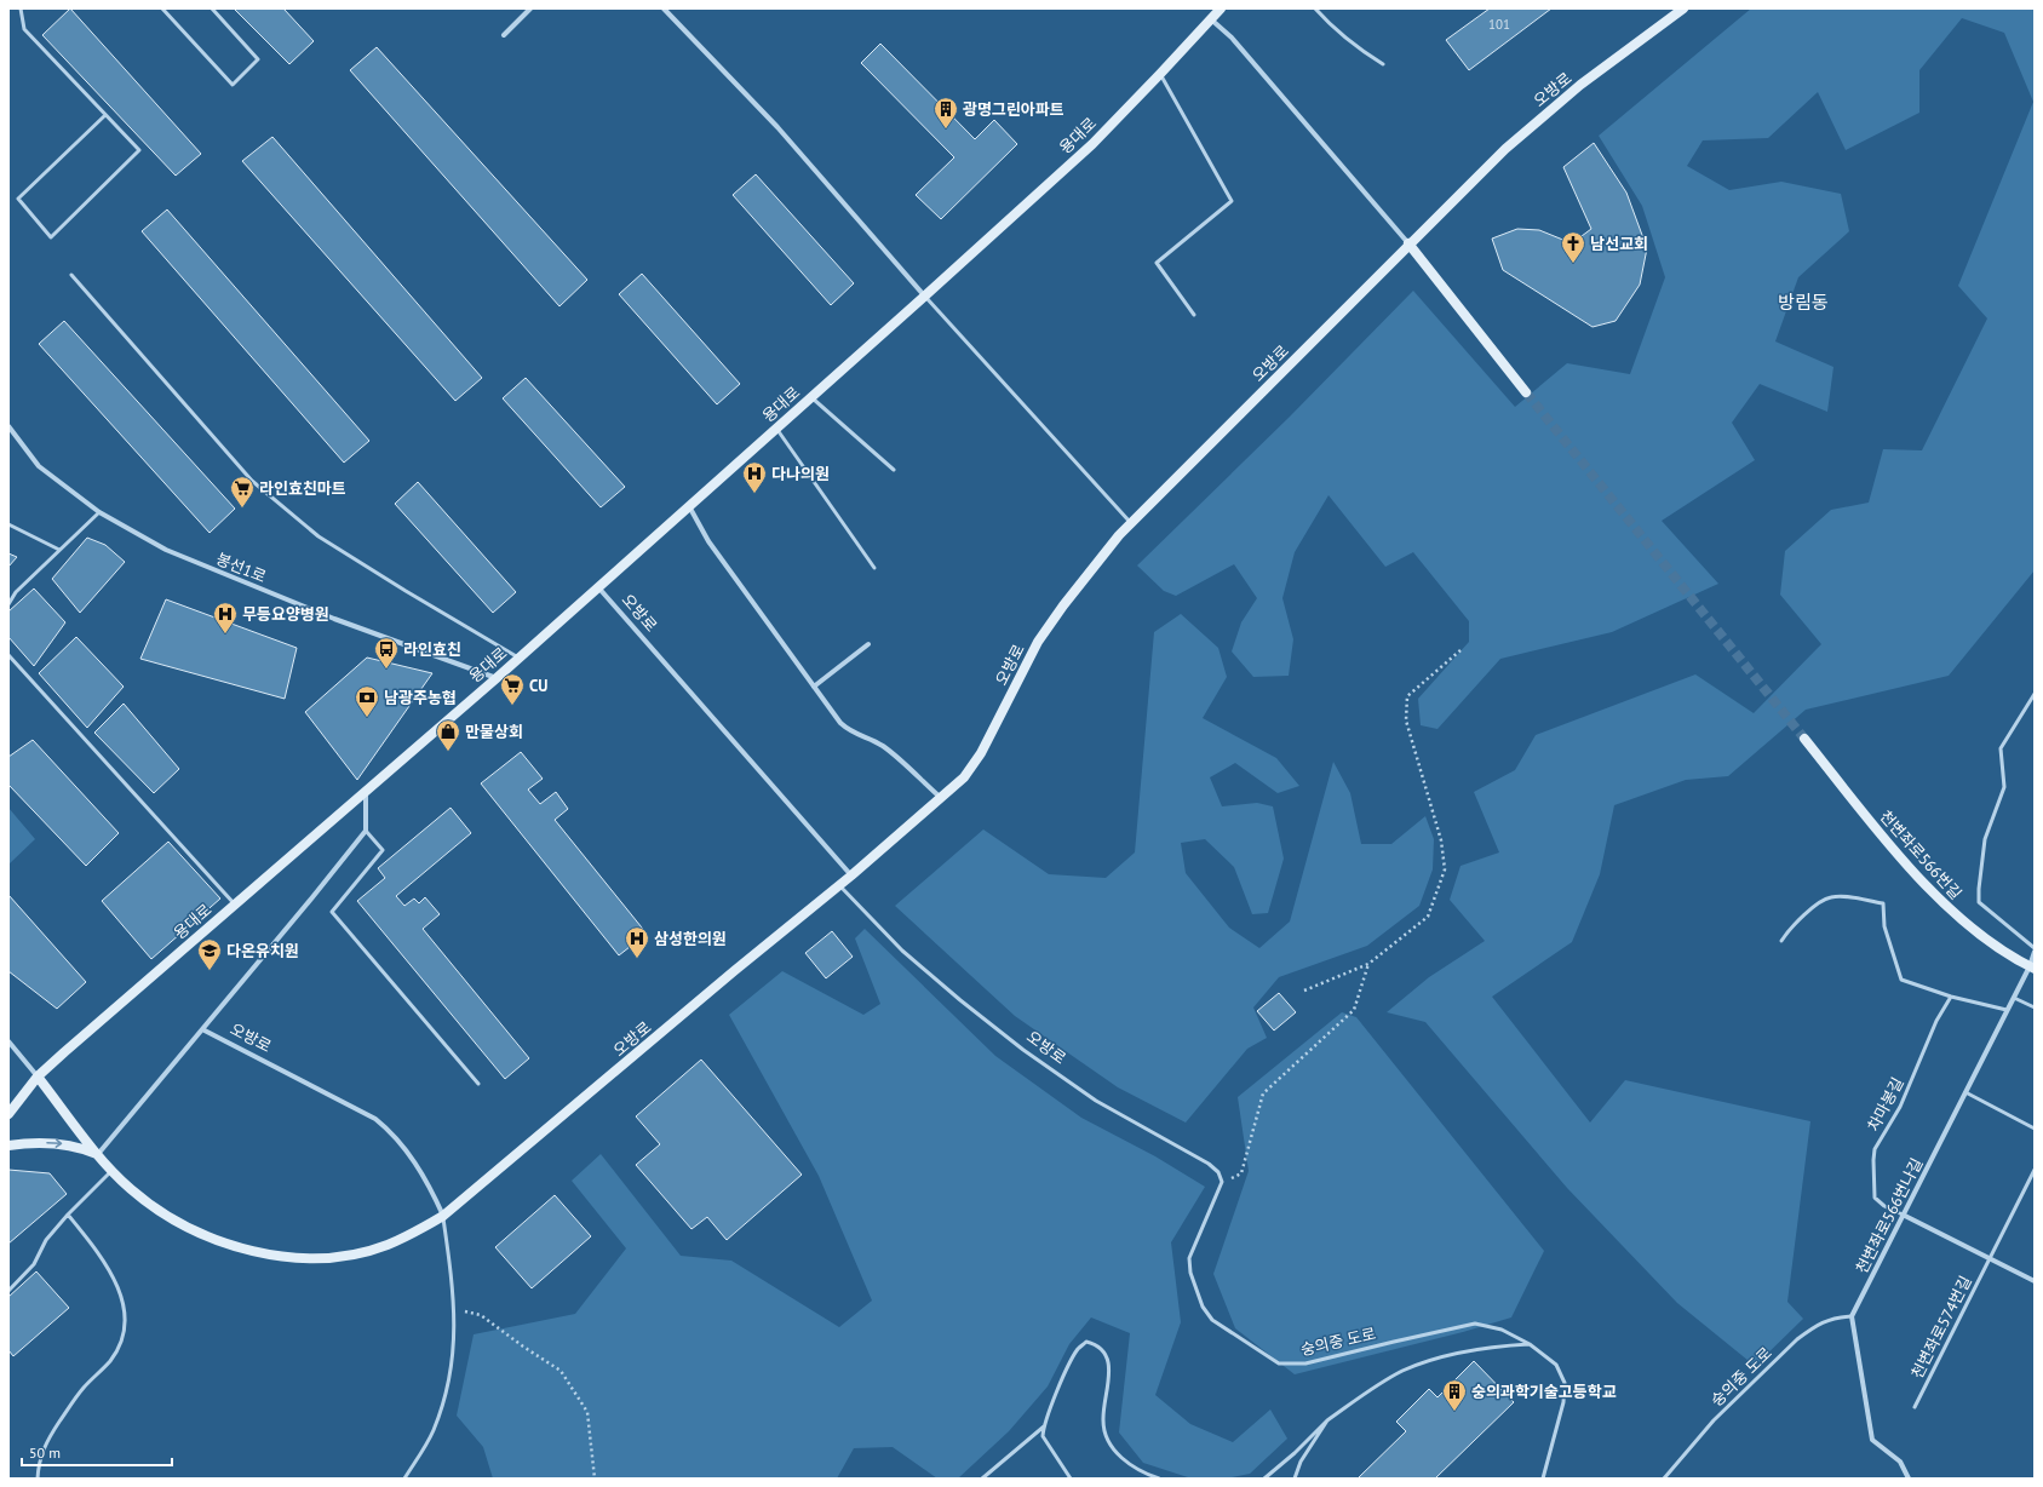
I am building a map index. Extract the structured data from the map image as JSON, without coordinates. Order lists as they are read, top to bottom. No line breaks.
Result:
{"streets":{"street":["오방로","용대로","봉선1로","천변좌로566번길","천변좌로566번나길"],"lane":["차마봉길","천변좌로574번길","숭의중 도로"]},"crossings":[["오방로","용대로"],["오방로","숭의중 도로"],["용대로","봉선1로"],["천변좌로566번길","천변좌로566번나길"],["차마봉길","천변좌로566번나길"],["천변좌로566번나길","숭의중 도로"]],"districts":["방림동"],"places":{"building":["광명그린아파트","숭의과학기술고등학교"],"church":["남선교회"],"hospital":["다나의원","무등요양병원","삼성한의원"],"supermarket":["라인효친마트","CU"],"bus stop":["라인효친"],"bank":["남광주농협"],"shop":["만물상회"],"school or university":["다온유치원"]},"house_numbers":["101"],"scale_bar":"50 m"}
